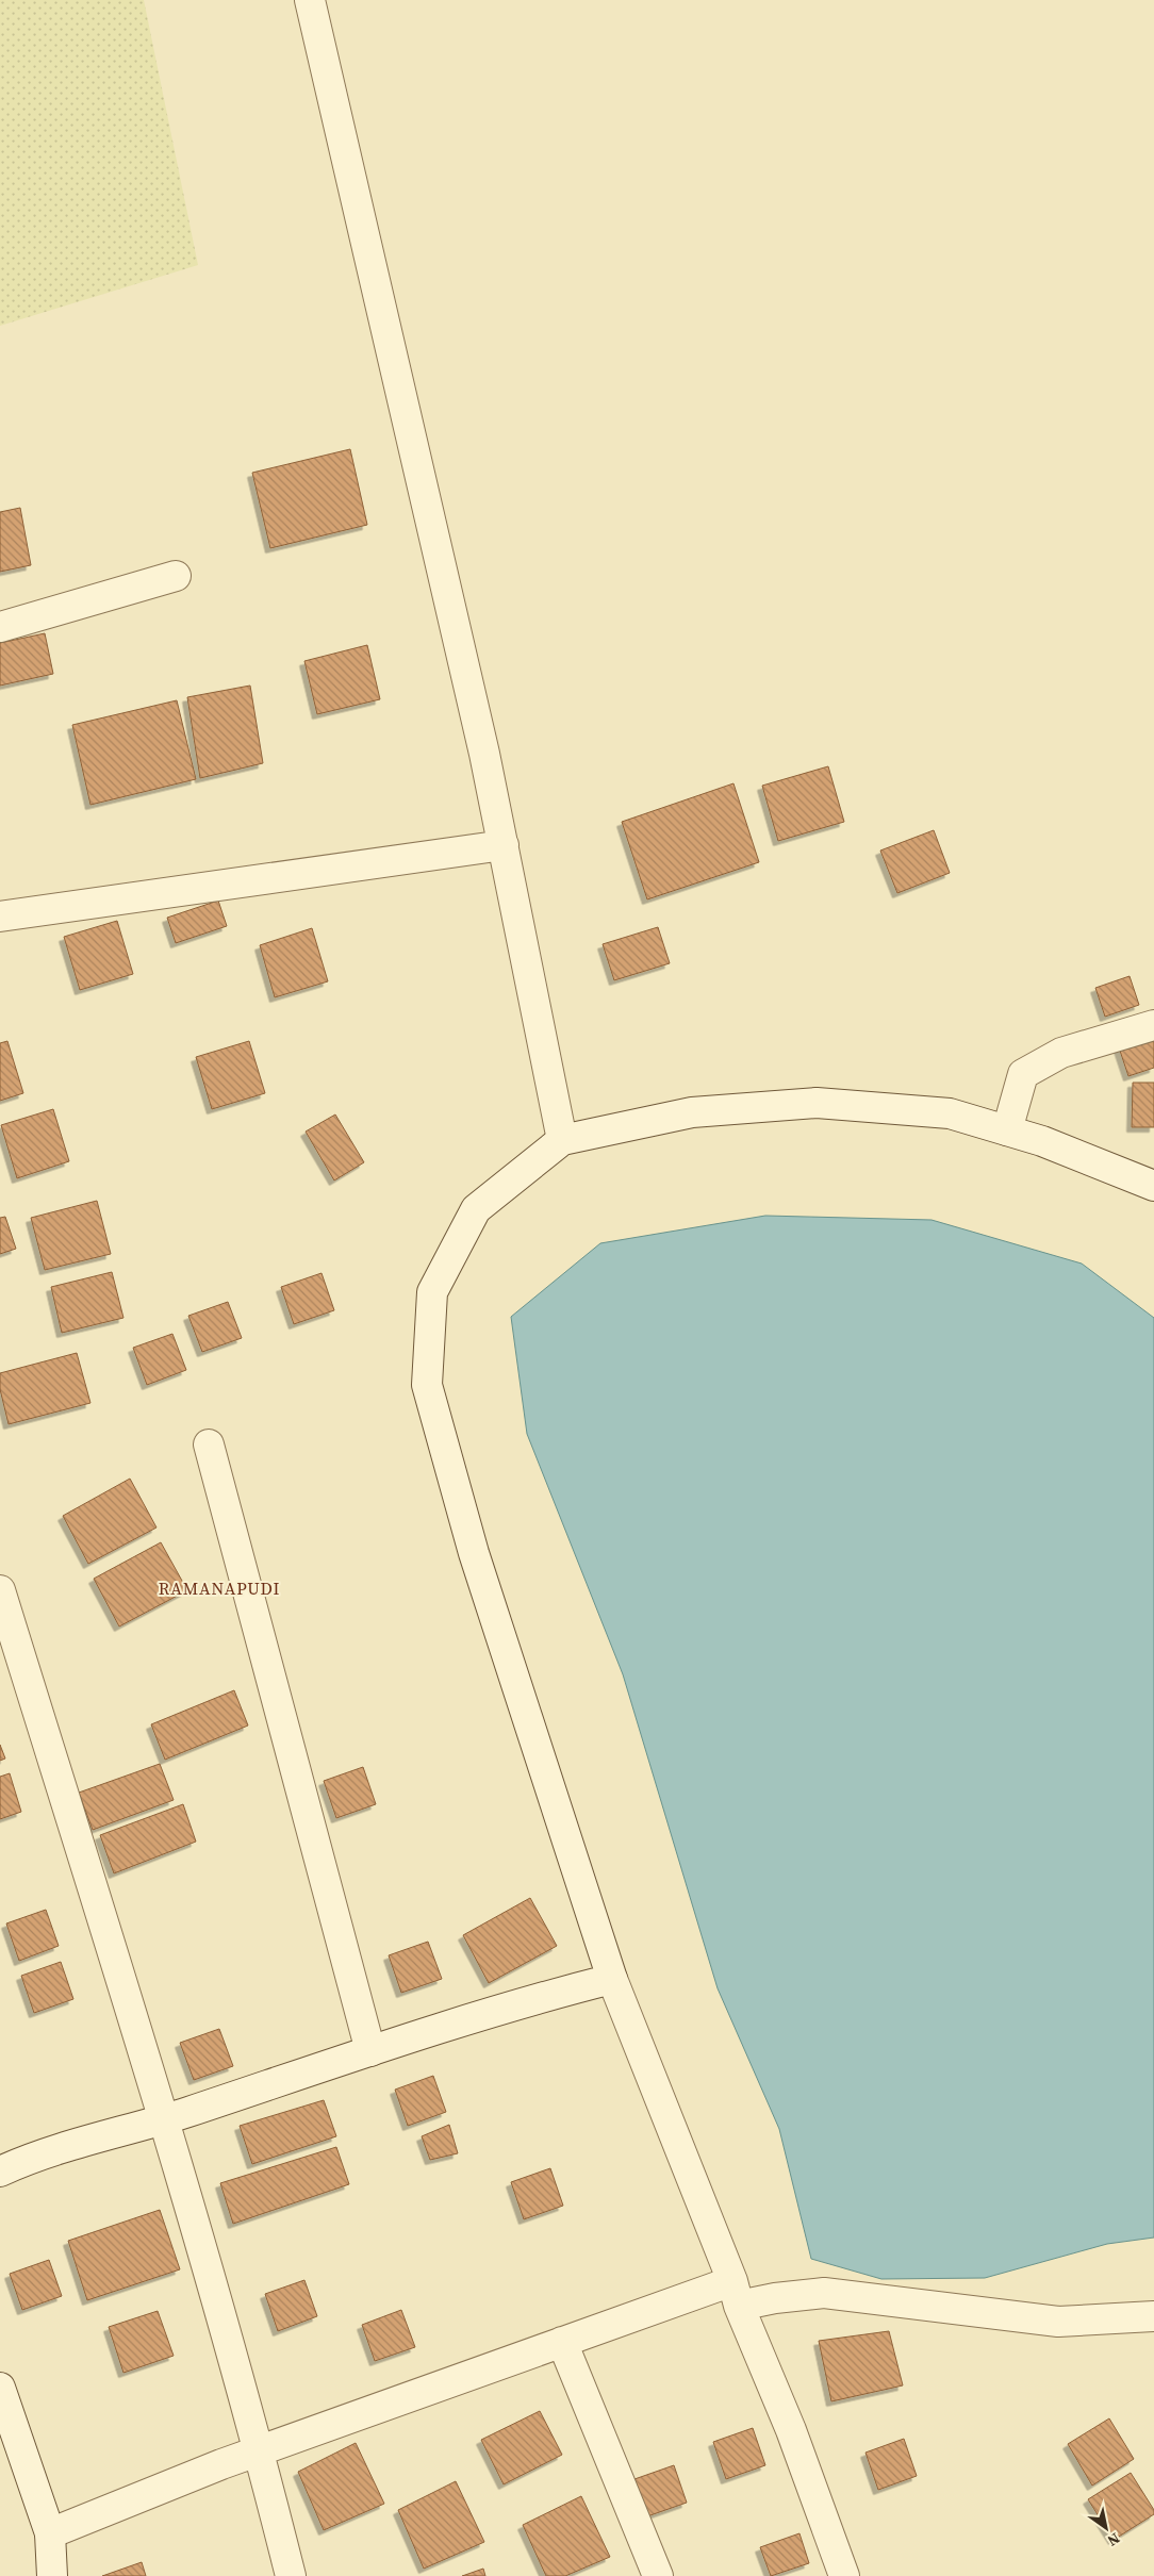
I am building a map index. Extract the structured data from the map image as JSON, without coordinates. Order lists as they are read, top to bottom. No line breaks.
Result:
{"districts":["RAMANAPUDI"],"north":"bottom right"}
